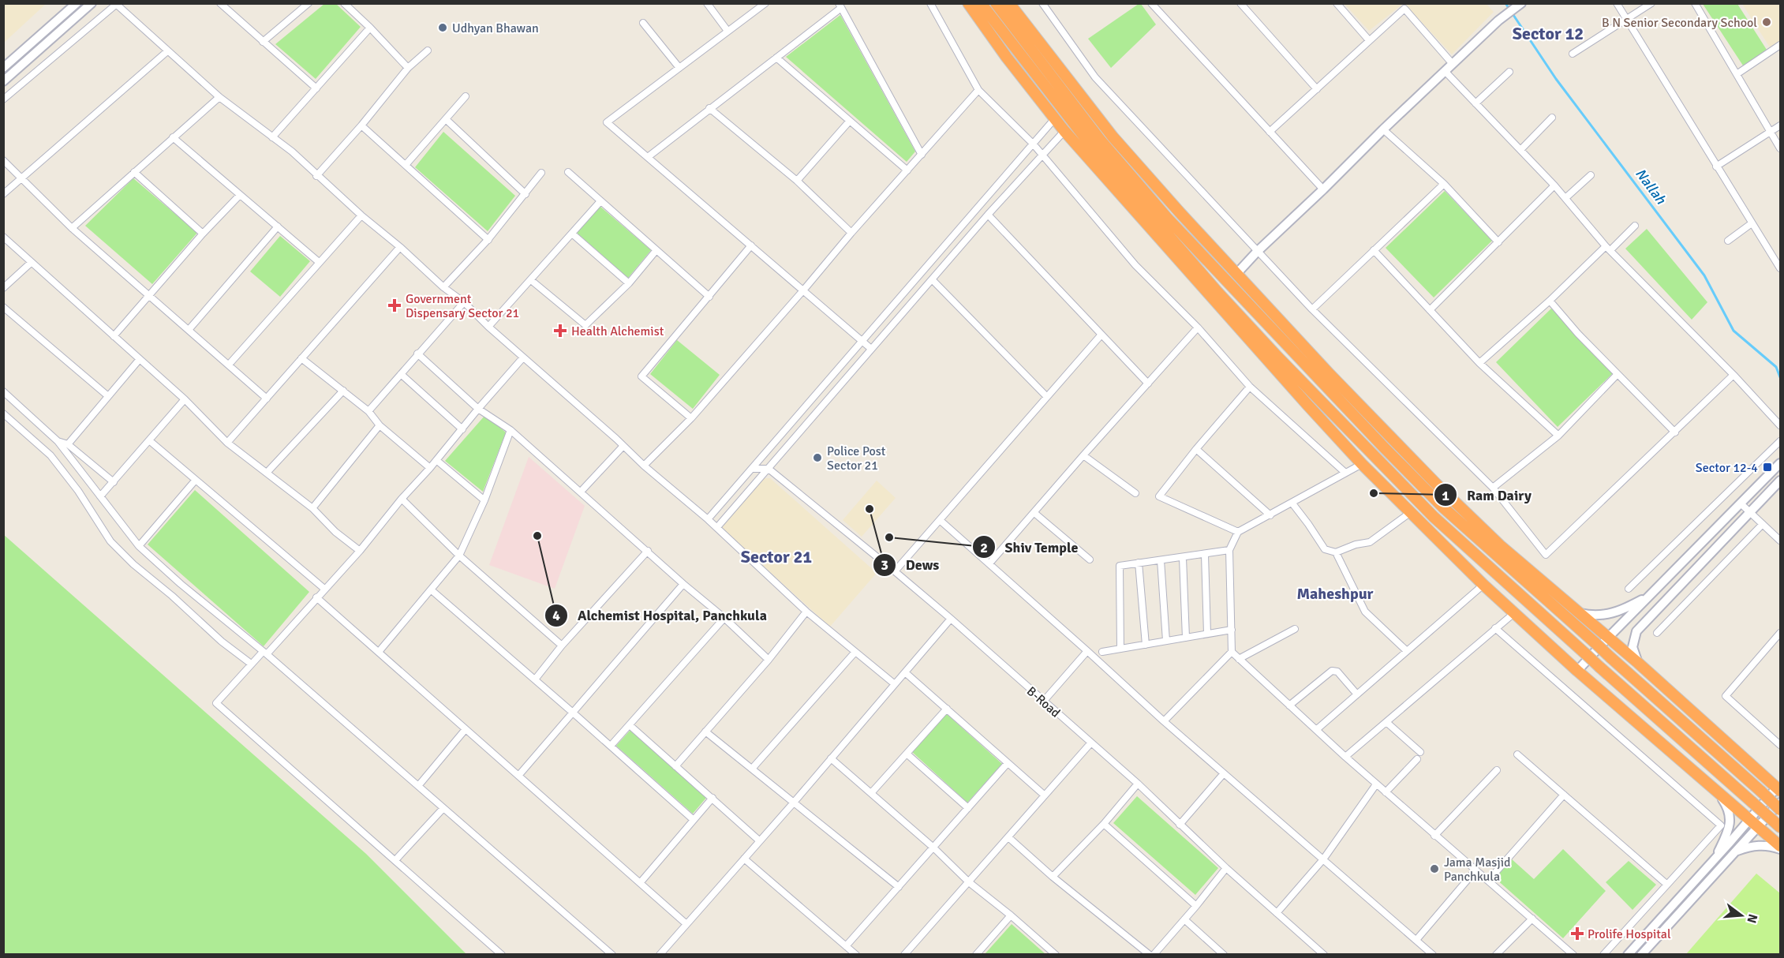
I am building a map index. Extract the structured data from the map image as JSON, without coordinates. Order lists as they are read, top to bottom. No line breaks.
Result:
{"streets":{"street":["B-Road"]},"districts":["Sector 12","Sector 21","Maheshpur"],"water":["Nallah"],"places":{"other":["B N Senior Secondary School","Udhyan Bhawan","Police Post Sector 21","Ram Dairy","Dews","Alchemist Hospital, Panchkula","Shiv Temple","Jama Masjid Panchkula"],"health":["Government Dispensary Sector 21","Health Alchemist","Prolife Hospital"],"transit":["Sector 12-4"]},"north":"right"}
